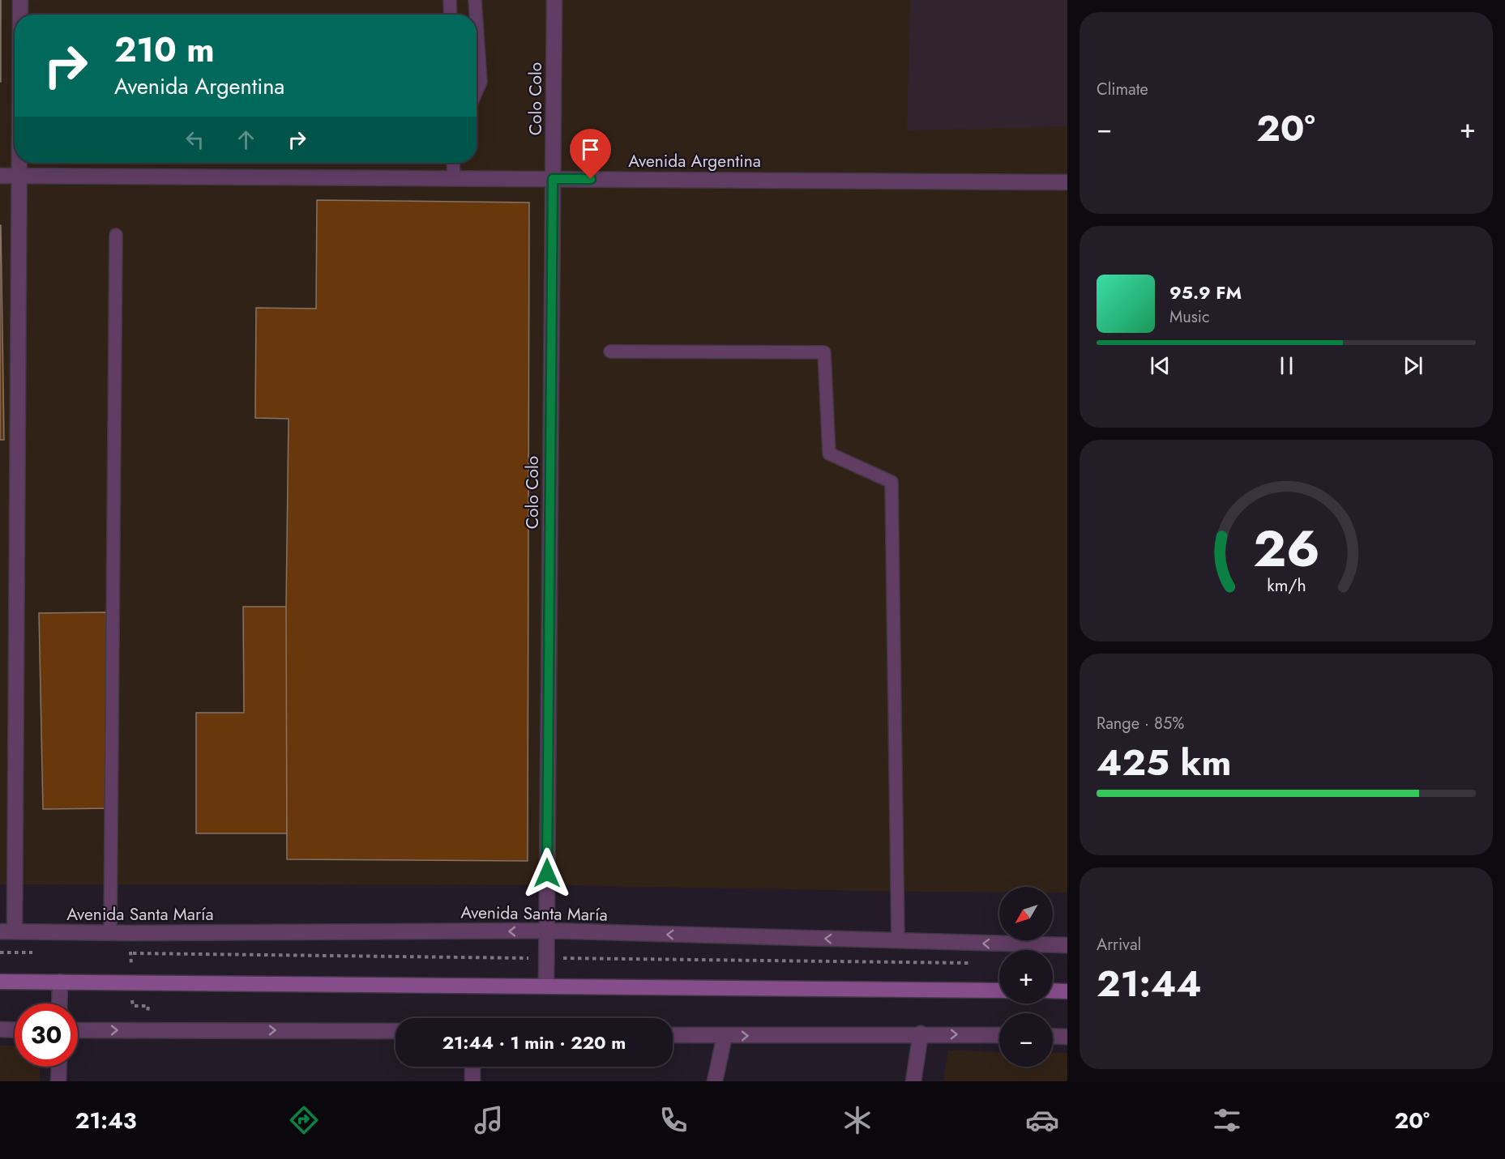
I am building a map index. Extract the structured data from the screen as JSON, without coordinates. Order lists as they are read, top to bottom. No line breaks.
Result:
{"streets":{"street":["Colo Colo","Avenida Argentina","Avenida Santa María"]},"crossings":[["Colo Colo","Avenida Argentina"],["Colo Colo","Avenida Santa María"]],"north":"bottom left","page":{"tile":["Climate",["Range · 85%","425 km"],["Arrival","21:44"]],"turn":["210 m","Avenida Argentina"],"heat":["−","20°","+"],"song":["95.9 FM","Music"],"map_buttons":["+","−"],"limit":"30","trip":"21:44 · 1 min · 220 m","tabs":["21:43","20°"],"gauge":["26","km/h"]}}
